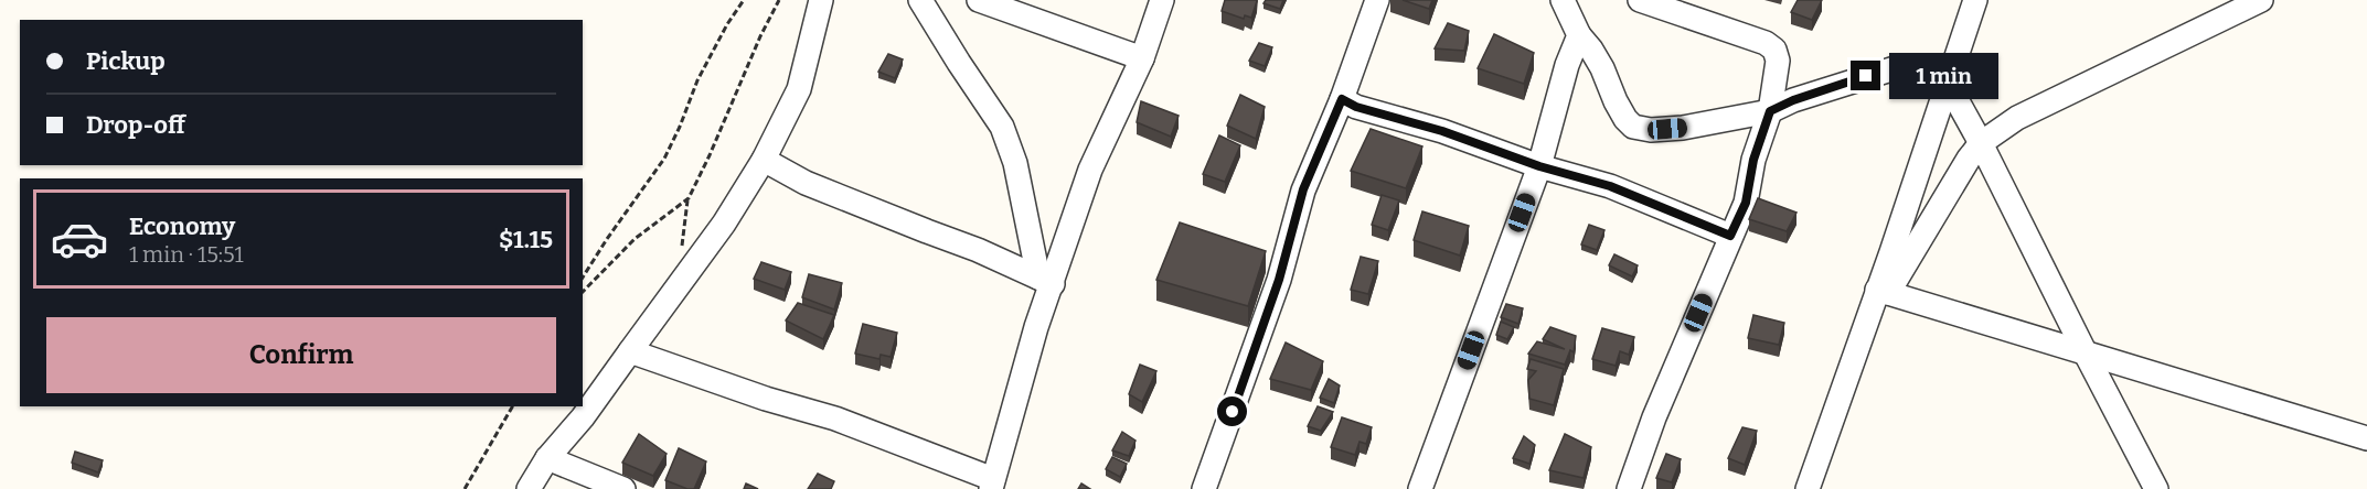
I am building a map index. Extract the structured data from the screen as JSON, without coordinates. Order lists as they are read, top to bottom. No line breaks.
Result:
{"page":{"banner":["Pickup","Drop-off"],"bubble":"1 min","list":[{"name":"Economy","note":"1 min · 15:51","value":"$1.15"}],"buttons":"Confirm"}}
